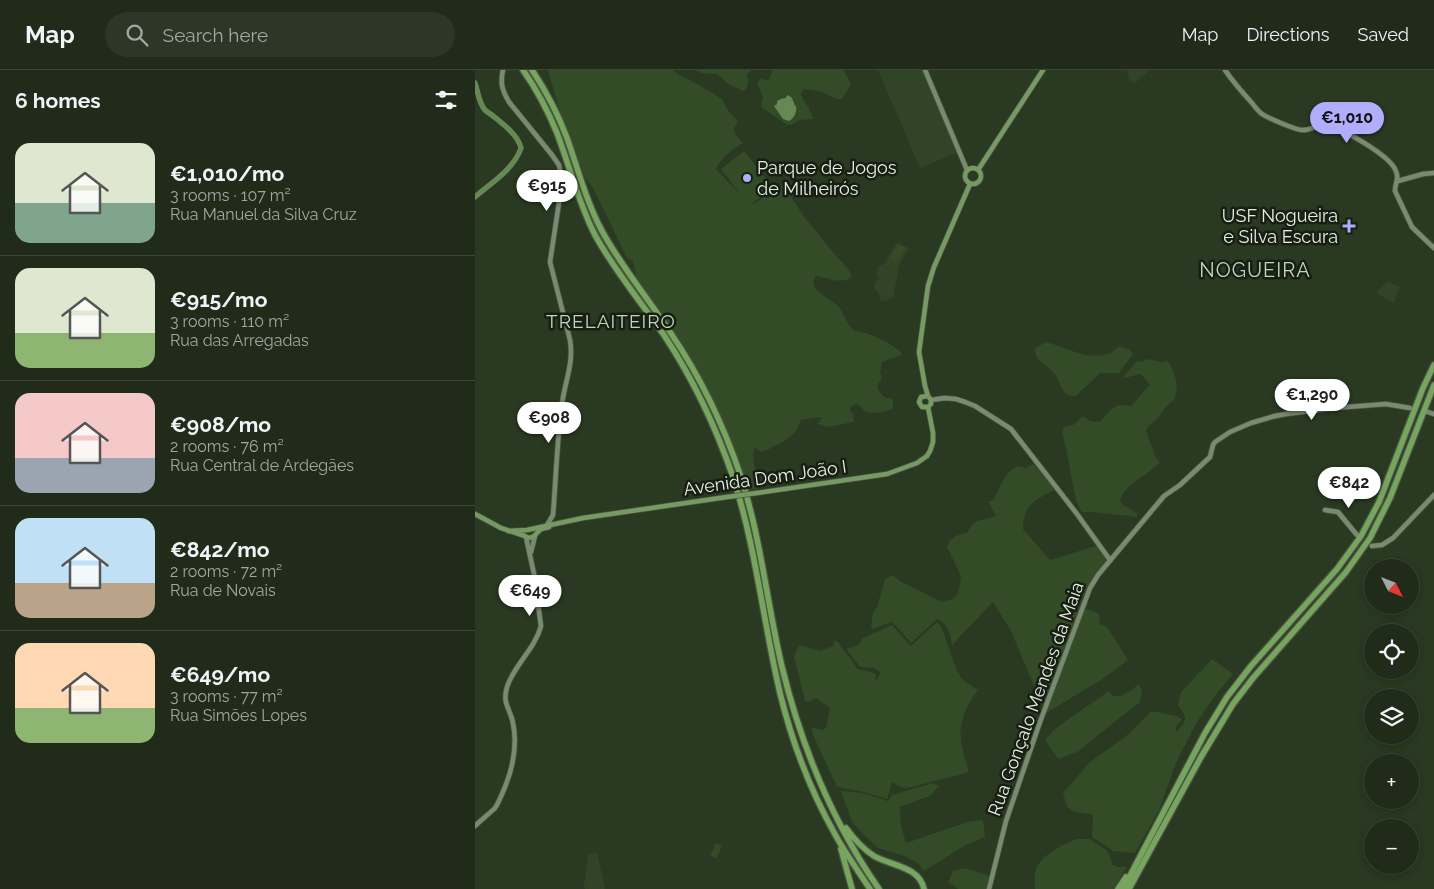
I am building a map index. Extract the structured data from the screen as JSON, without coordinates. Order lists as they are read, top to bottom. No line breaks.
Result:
{"streets":{"main road":["Avenida Dom João I"],"street":["Rua Gonçalo Mendes da Maia"]},"districts":["NOGUEIRA","TRELAITEIRO"],"places":{"other":["Parque de Jogos de Milheirós"],"health":["USF Nogueira e Silva Escura"]},"north":"bottom right","page":{"header":"Map","search":"Search here","nav":["Map","Directions","Saved"],"heading":"6 homes","price":["€1,010","€915","€1,290","€908","€842","€649"],"list":[{"name":"€1,010/mo","note":"3 rooms · 107 m² · Rua Manuel da Silva Cruz"},{"name":"€915/mo","note":"3 rooms · 110 m² · Rua das Arregadas"},{"name":"€908/mo","note":"2 rooms · 76 m² · Rua Central de Ardegães"},{"name":"€842/mo","note":"2 rooms · 72 m² · Rua de Novais"},{"name":"€649/mo","note":"3 rooms · 77 m² · Rua Simões Lopes"}],"map_buttons":["+","−"]}}
